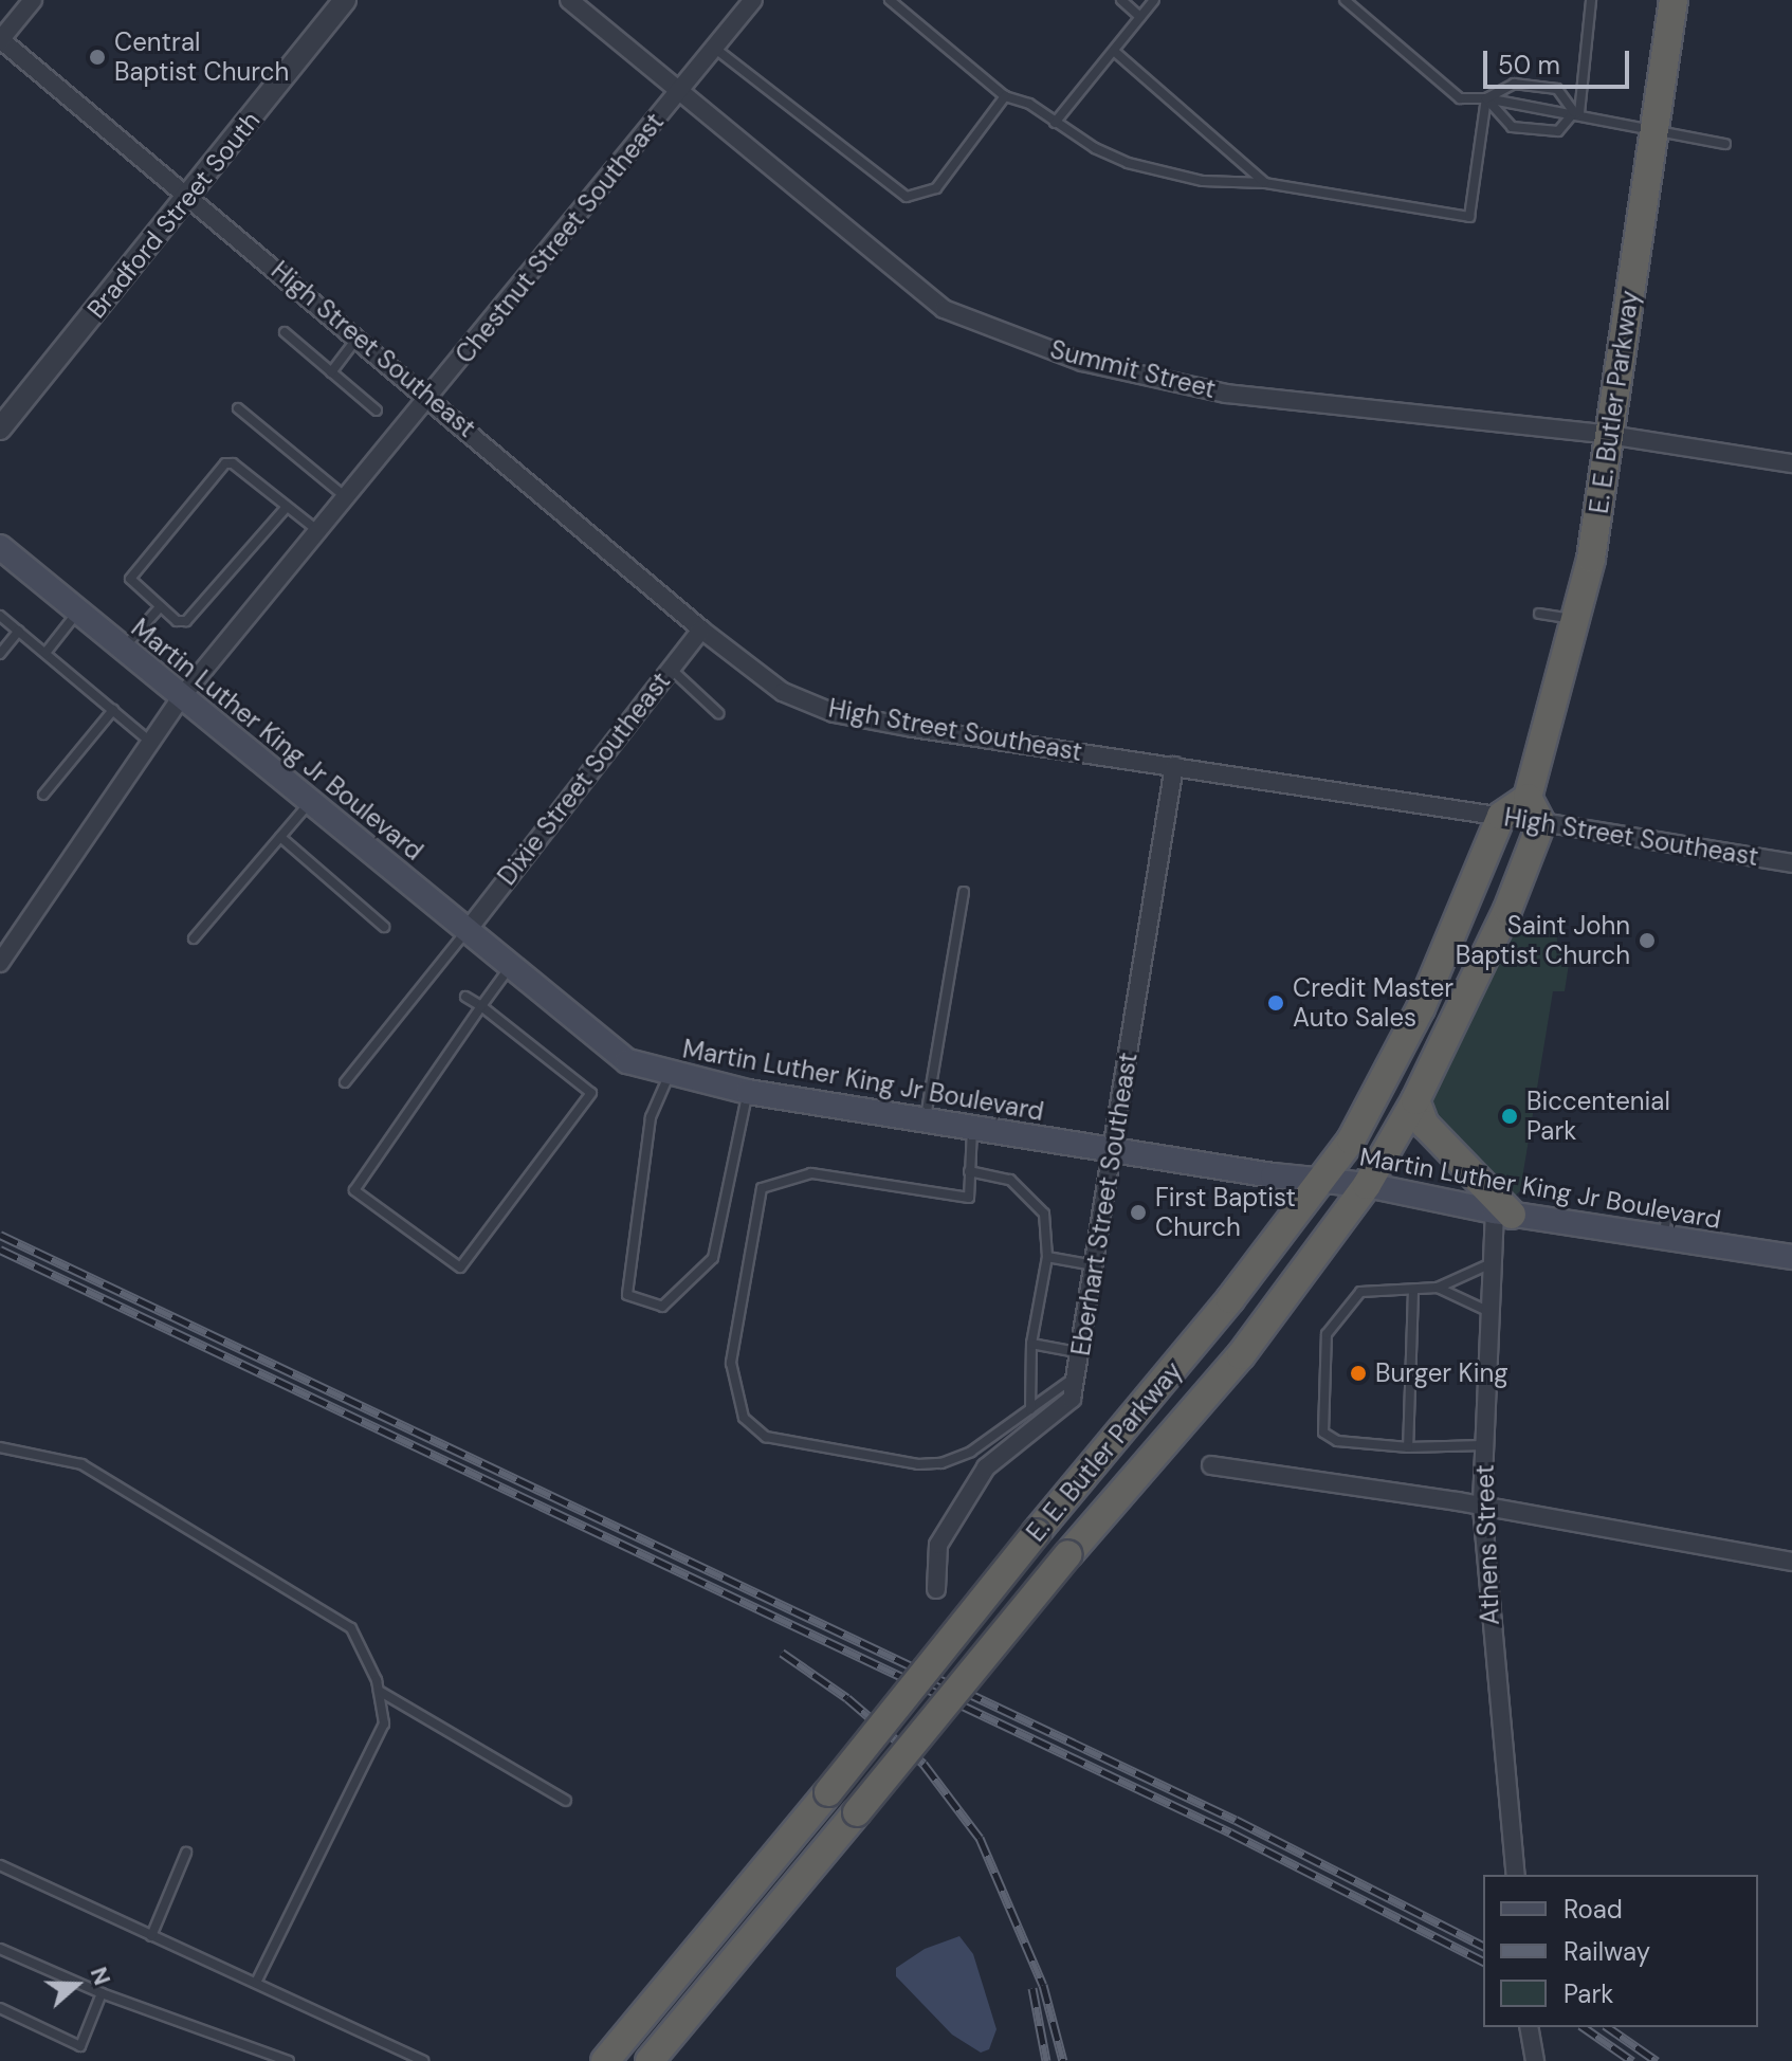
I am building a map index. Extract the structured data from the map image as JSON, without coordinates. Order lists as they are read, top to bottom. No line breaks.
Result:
{"streets":{"highway":["E. E. Butler Parkway"],"main road":["Martin Luther King Jr Boulevard"],"street":["Bradford Street South","Chestnut Street Southeast","High Street Southeast","Summit Street","Dixie Street Southeast","Eberhart Street Southeast","Athens Street"]},"crossings":[["Bradford Street South","High Street Southeast"],["Chestnut Street Southeast","High Street Southeast"],["Chestnut Street Southeast","Summit Street"],["Chestnut Street Southeast","Martin Luther King Jr Boulevard"],["High Street Southeast","E. E. Butler Parkway"],["High Street Southeast","Dixie Street Southeast"],["High Street Southeast","Eberhart Street Southeast"],["Summit Street","E. E. Butler Parkway"],["E. E. Butler Parkway","Martin Luther King Jr Boulevard"],["Martin Luther King Jr Boulevard","Dixie Street Southeast"],["Martin Luther King Jr Boulevard","Eberhart Street Southeast"],["Martin Luther King Jr Boulevard","Athens Street"]],"places":["Central Baptist Church","Saint John Baptist Church","Credit Master Auto Sales","Biccentenial Park","First Baptist Church","Burger King"],"legend":["Road","Railway","Park"],"scale_bar":"50 m","north":"right"}
